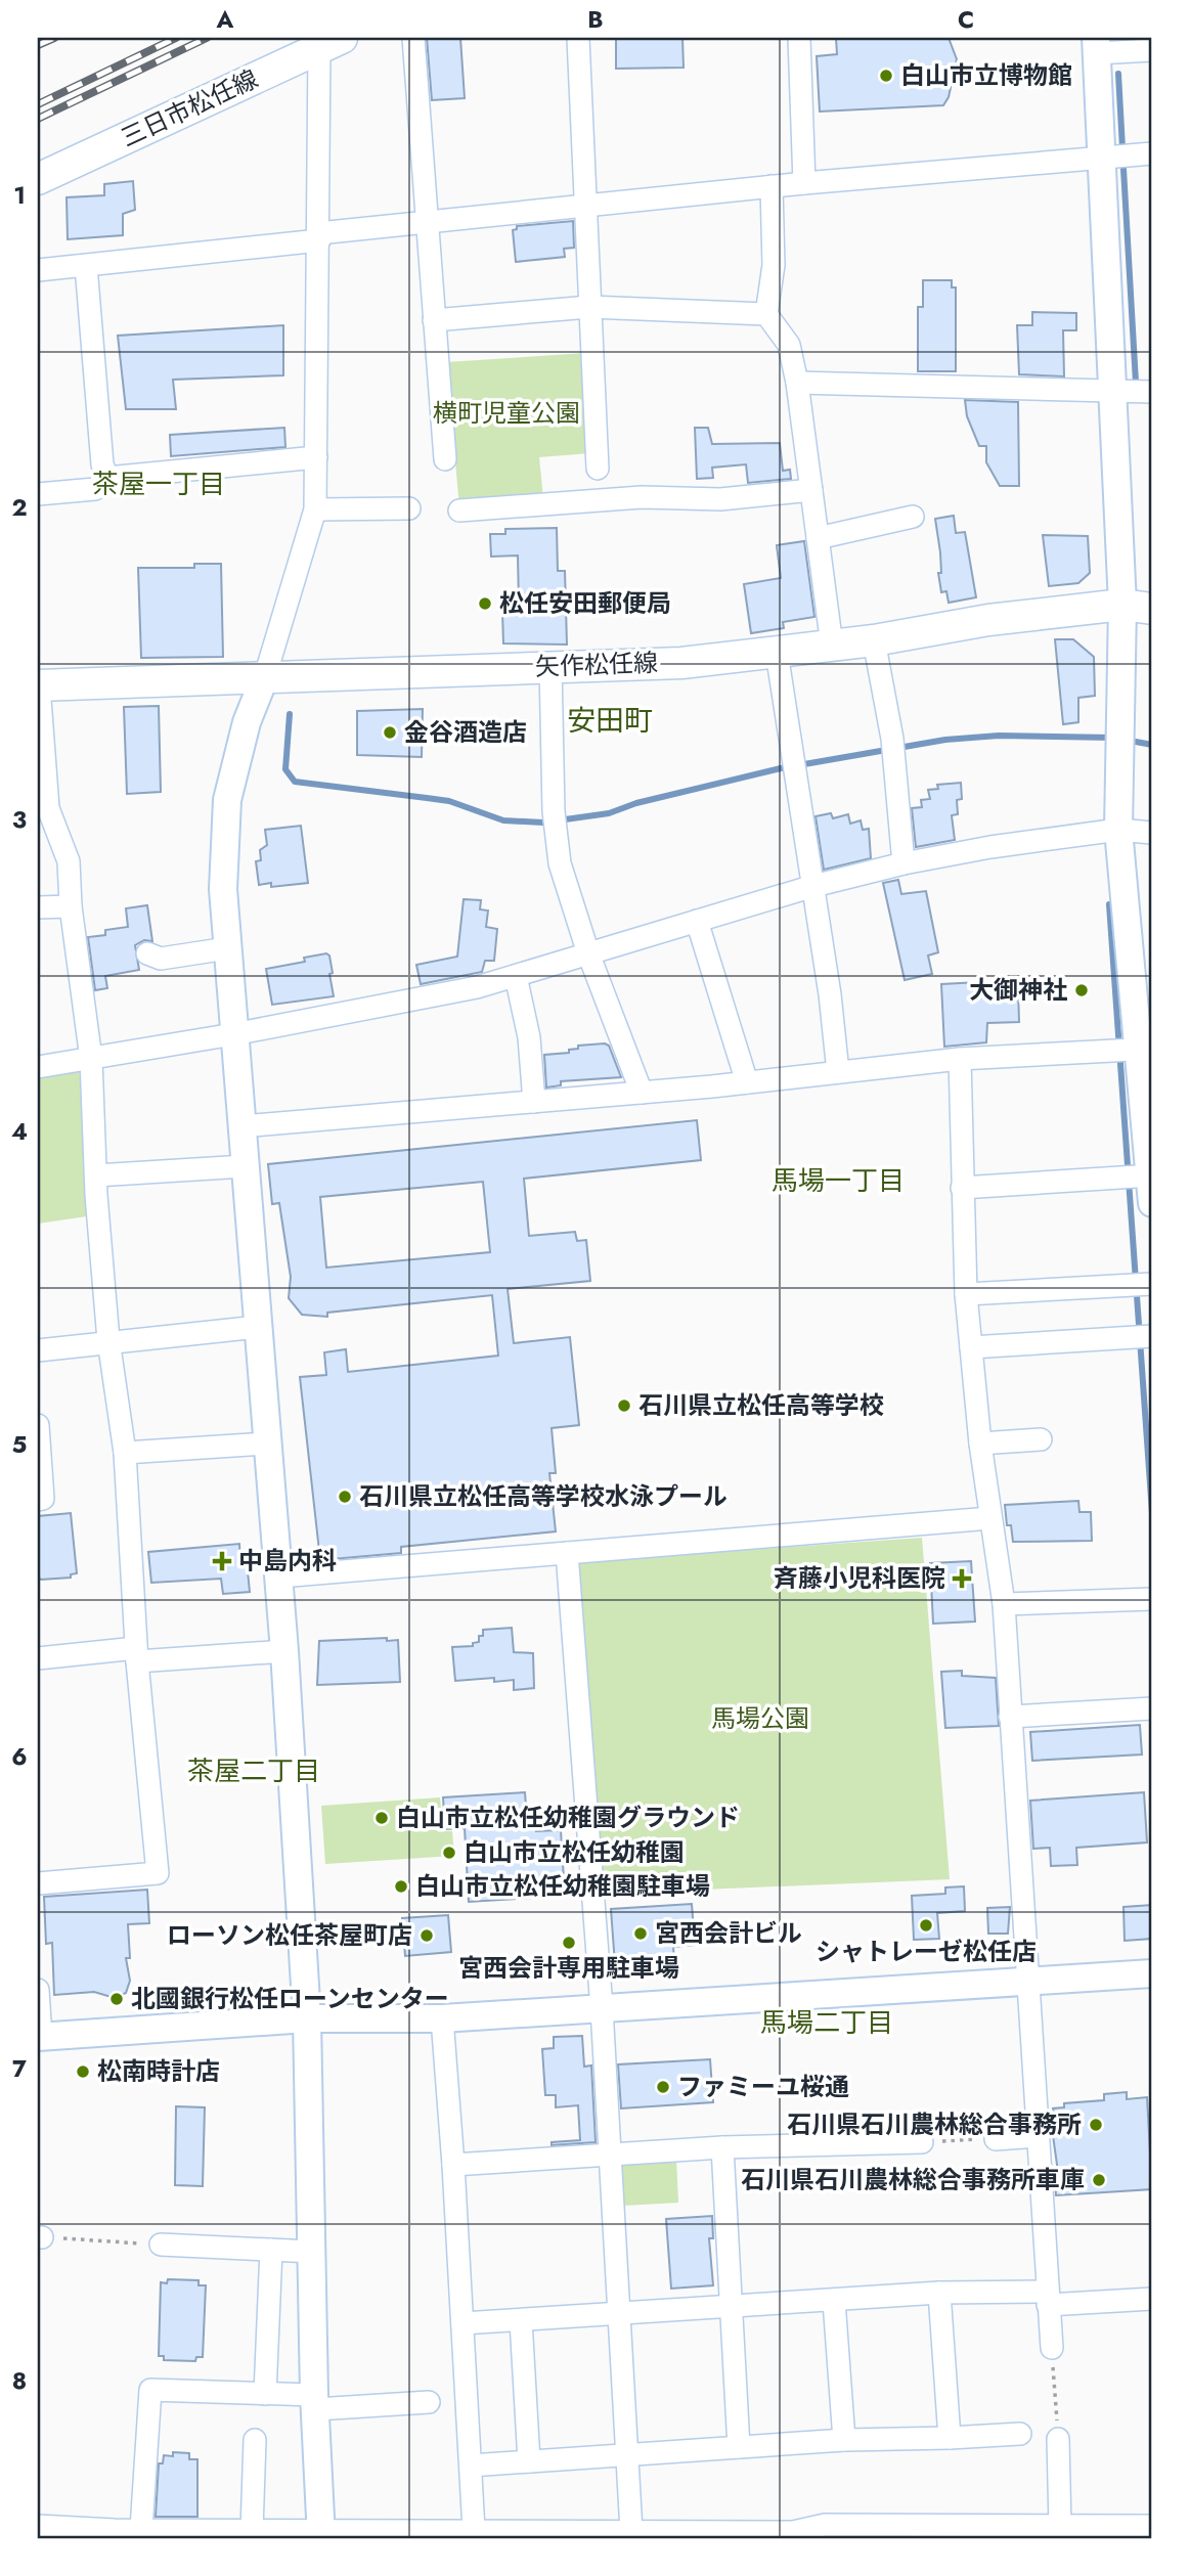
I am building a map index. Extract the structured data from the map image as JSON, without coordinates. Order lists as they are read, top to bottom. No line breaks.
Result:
{"streets":{"main road":["三日市松任線","矢作松任線"]},"districts":["茶屋一丁目","安田町","馬場一丁目","茶屋二丁目","馬場二丁目"],"parks":["横町児童公園","馬場公園"],"places":{"other":["白山市立博物館","松任安田郵便局","金谷酒造店","大御神社","石川県立松任高等学校","石川県立松任高等学校水泳プール","白山市立松任幼稚園グラウンド","白山市立松任幼稚園","白山市立松任幼稚園駐車場","シャトレーゼ松任店","宮西会計ビル","ローソン松任茶屋町店","宮西会計専用駐車場","北國銀行松任ローンセンター","松南時計店","ファミーユ桜通","石川県石川農林総合事務所","石川県石川農林総合事務所車庫"],"health":["中島内科","斉藤小児科医院"]},"grid":{"columns":["A","B","C"],"rows":["1","2","3","4","5","6","7","8"]}}
